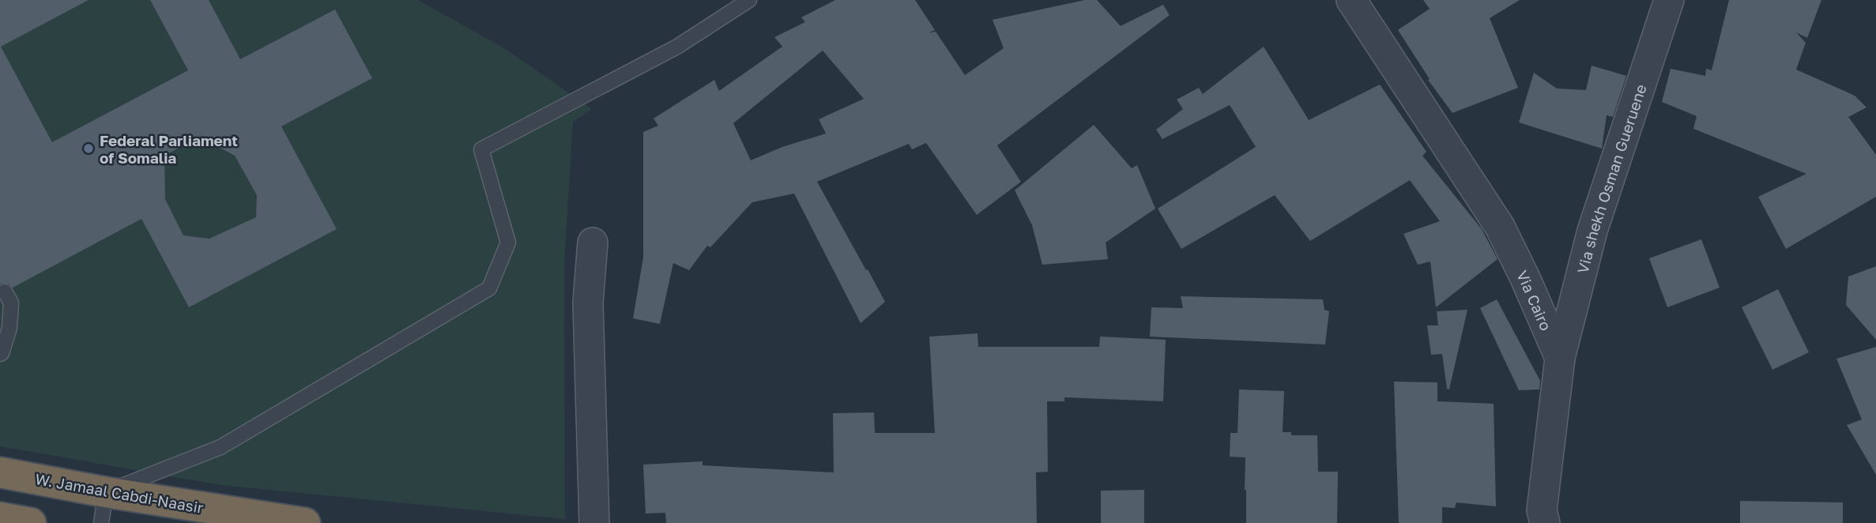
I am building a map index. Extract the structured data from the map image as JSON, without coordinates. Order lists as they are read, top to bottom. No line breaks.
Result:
{"streets":{"highway":["W. Jamaal Cabdi-Naasir"],"street":["Via shekh Osman Gueruene","Via Cairo"]},"crossings":[["Via shekh Osman Gueruene","Via Cairo"]],"places":["Federal Parliament of Somalia"]}
